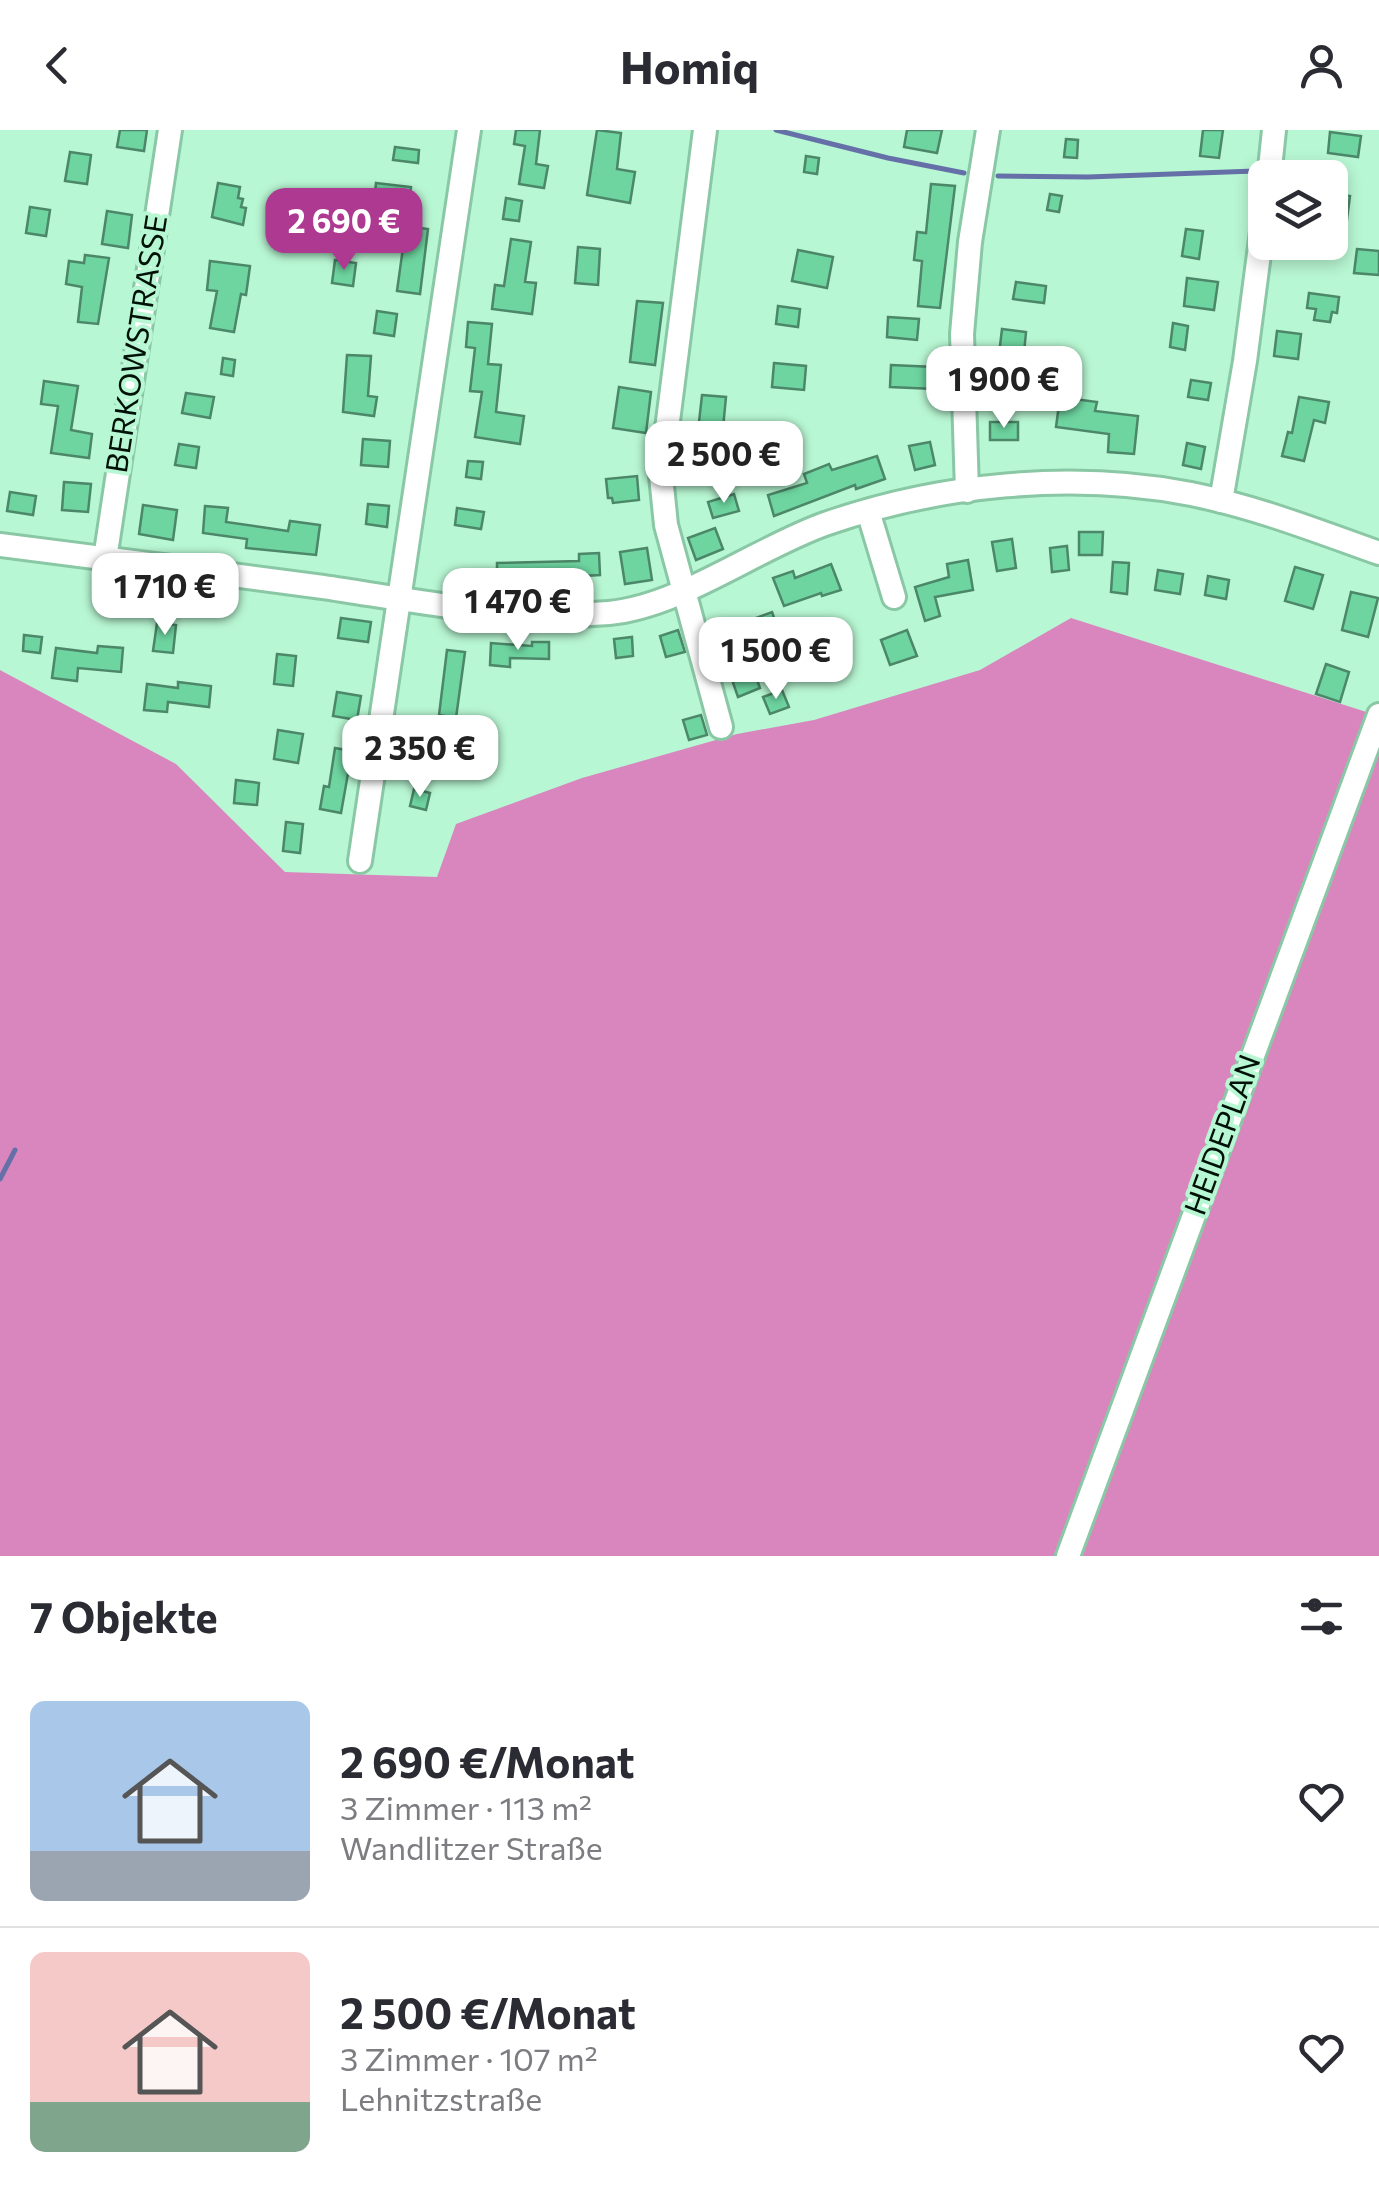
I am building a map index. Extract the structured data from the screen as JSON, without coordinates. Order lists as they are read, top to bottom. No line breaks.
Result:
{"streets":{"street":["BERKOWSTRASSE","HEIDEPLAN"]},"page":{"header":"Homiq","price":["2 690 €","1 900 €","2 500 €","1 710 €","1 470 €","1 500 €","2 350 €"],"heading":"7 Objekte","list":[{"name":"2 690 €/Monat","note":"3 Zimmer · 113 m² · Wandlitzer Straße"},{"name":"2 500 €/Monat","note":"3 Zimmer · 107 m² · Lehnitzstraße"}]}}
